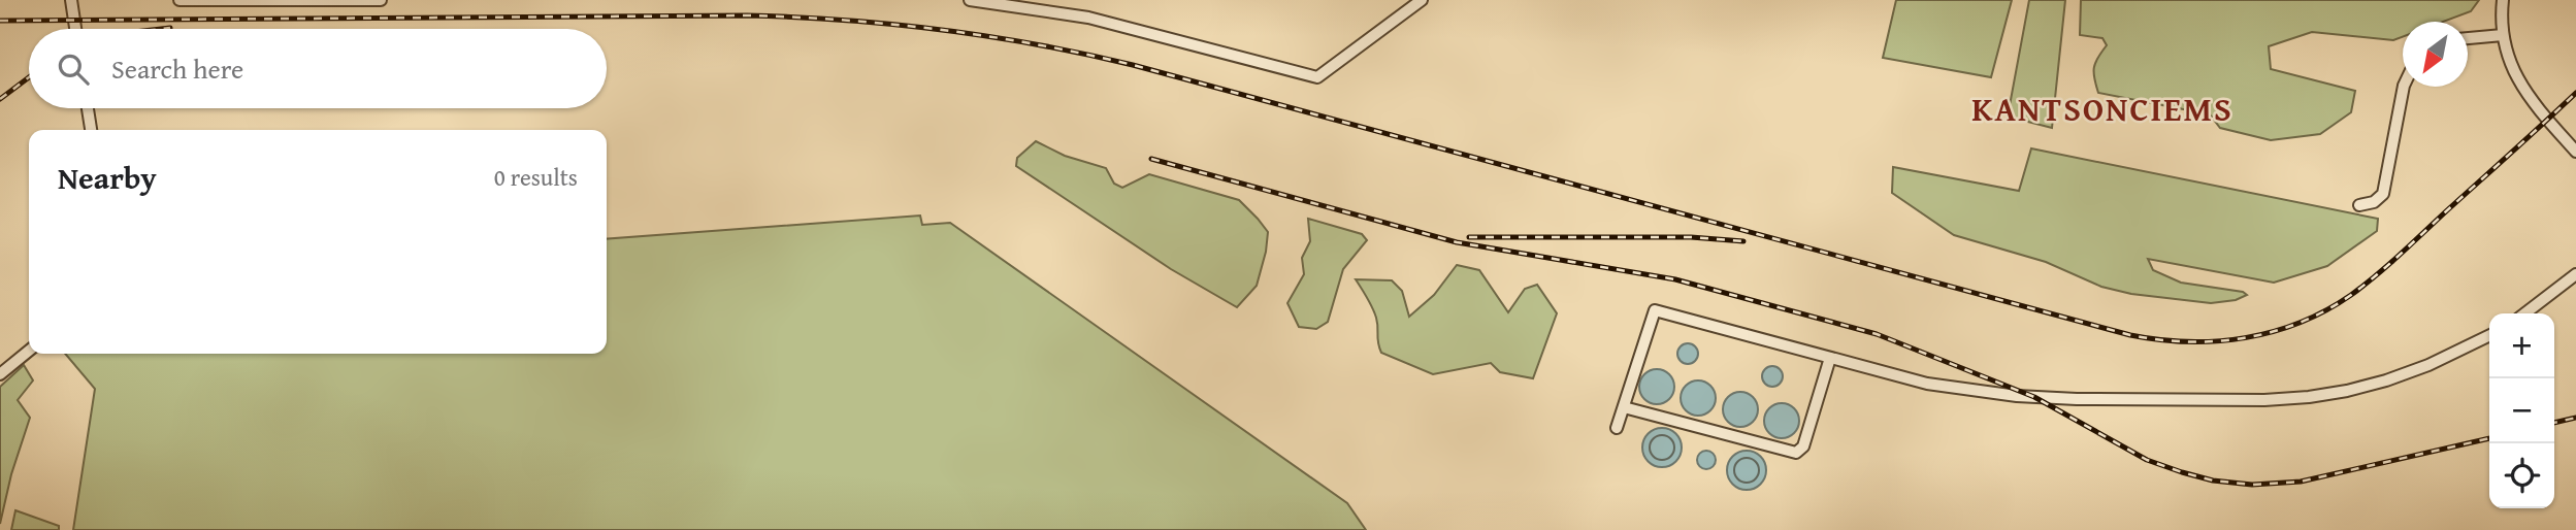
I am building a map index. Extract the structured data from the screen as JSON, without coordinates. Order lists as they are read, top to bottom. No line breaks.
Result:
{"districts":["KANTSONCIEMS"],"north":"bottom left","page":{"search":"Search here","heading":["Nearby","0 results"],"map_buttons":["+","−"]}}
